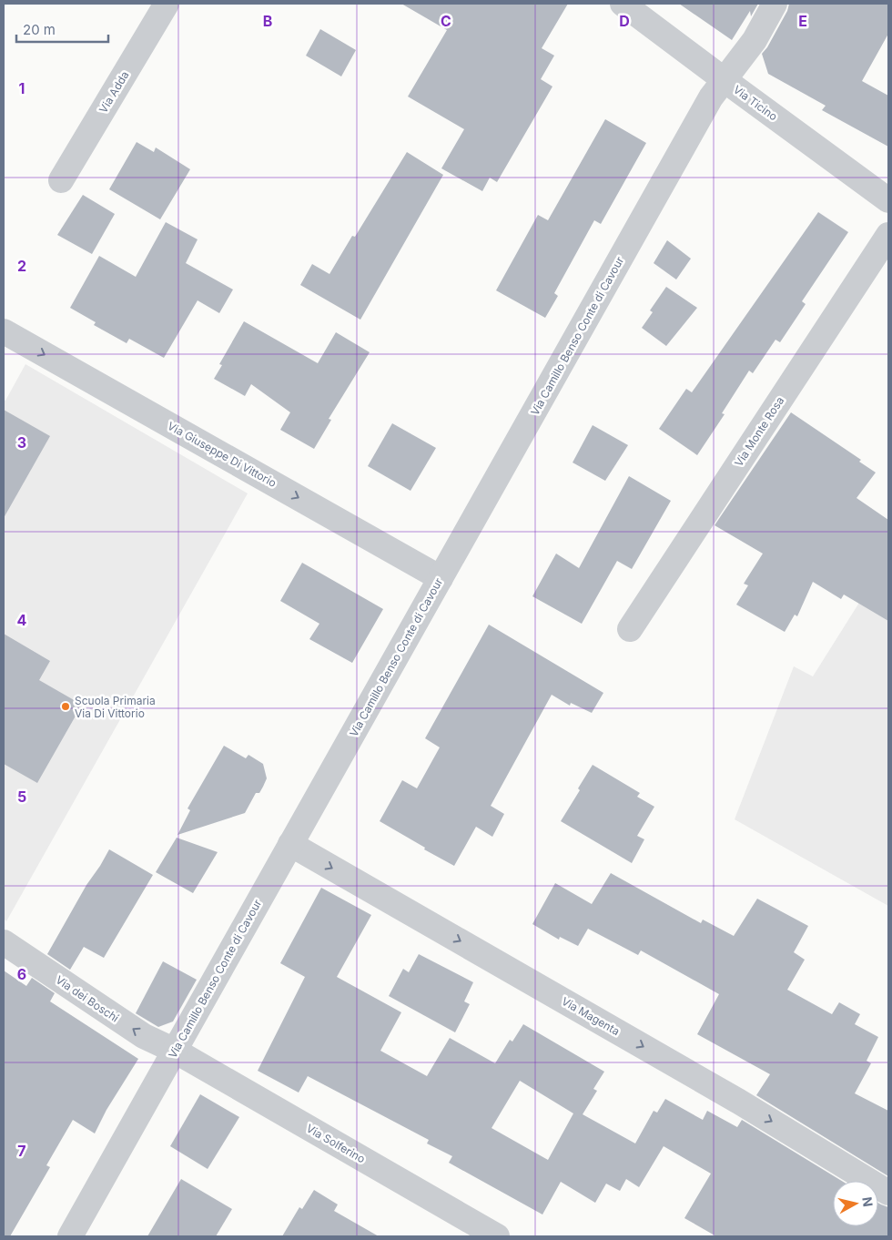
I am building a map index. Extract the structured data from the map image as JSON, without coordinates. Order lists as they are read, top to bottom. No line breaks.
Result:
{"streets":{"street":["Via Adda","Via Ticino","Via Camillo Benso Conte di Cavour","Via Monte Rosa","Via Giuseppe Di Vittorio","Via dei Boschi","Via Magenta","Via Solferino"]},"crossings":[["Via Ticino","Via Camillo Benso Conte di Cavour"],["Via Camillo Benso Conte di Cavour","Via Giuseppe Di Vittorio"],["Via Camillo Benso Conte di Cavour","Via dei Boschi"],["Via Camillo Benso Conte di Cavour","Via Magenta"],["Via Camillo Benso Conte di Cavour","Via Solferino"],["Via dei Boschi","Via Solferino"]],"one_way":["Via Giuseppe Di Vittorio","Via dei Boschi","Via Magenta"],"places":["Scuola Primaria Via Di Vittorio"],"scale_bar":"20 m","north":"right","grid":{"columns":["B","C","D","E"],"rows":["1","2","3","4","5","6","7"]}}
